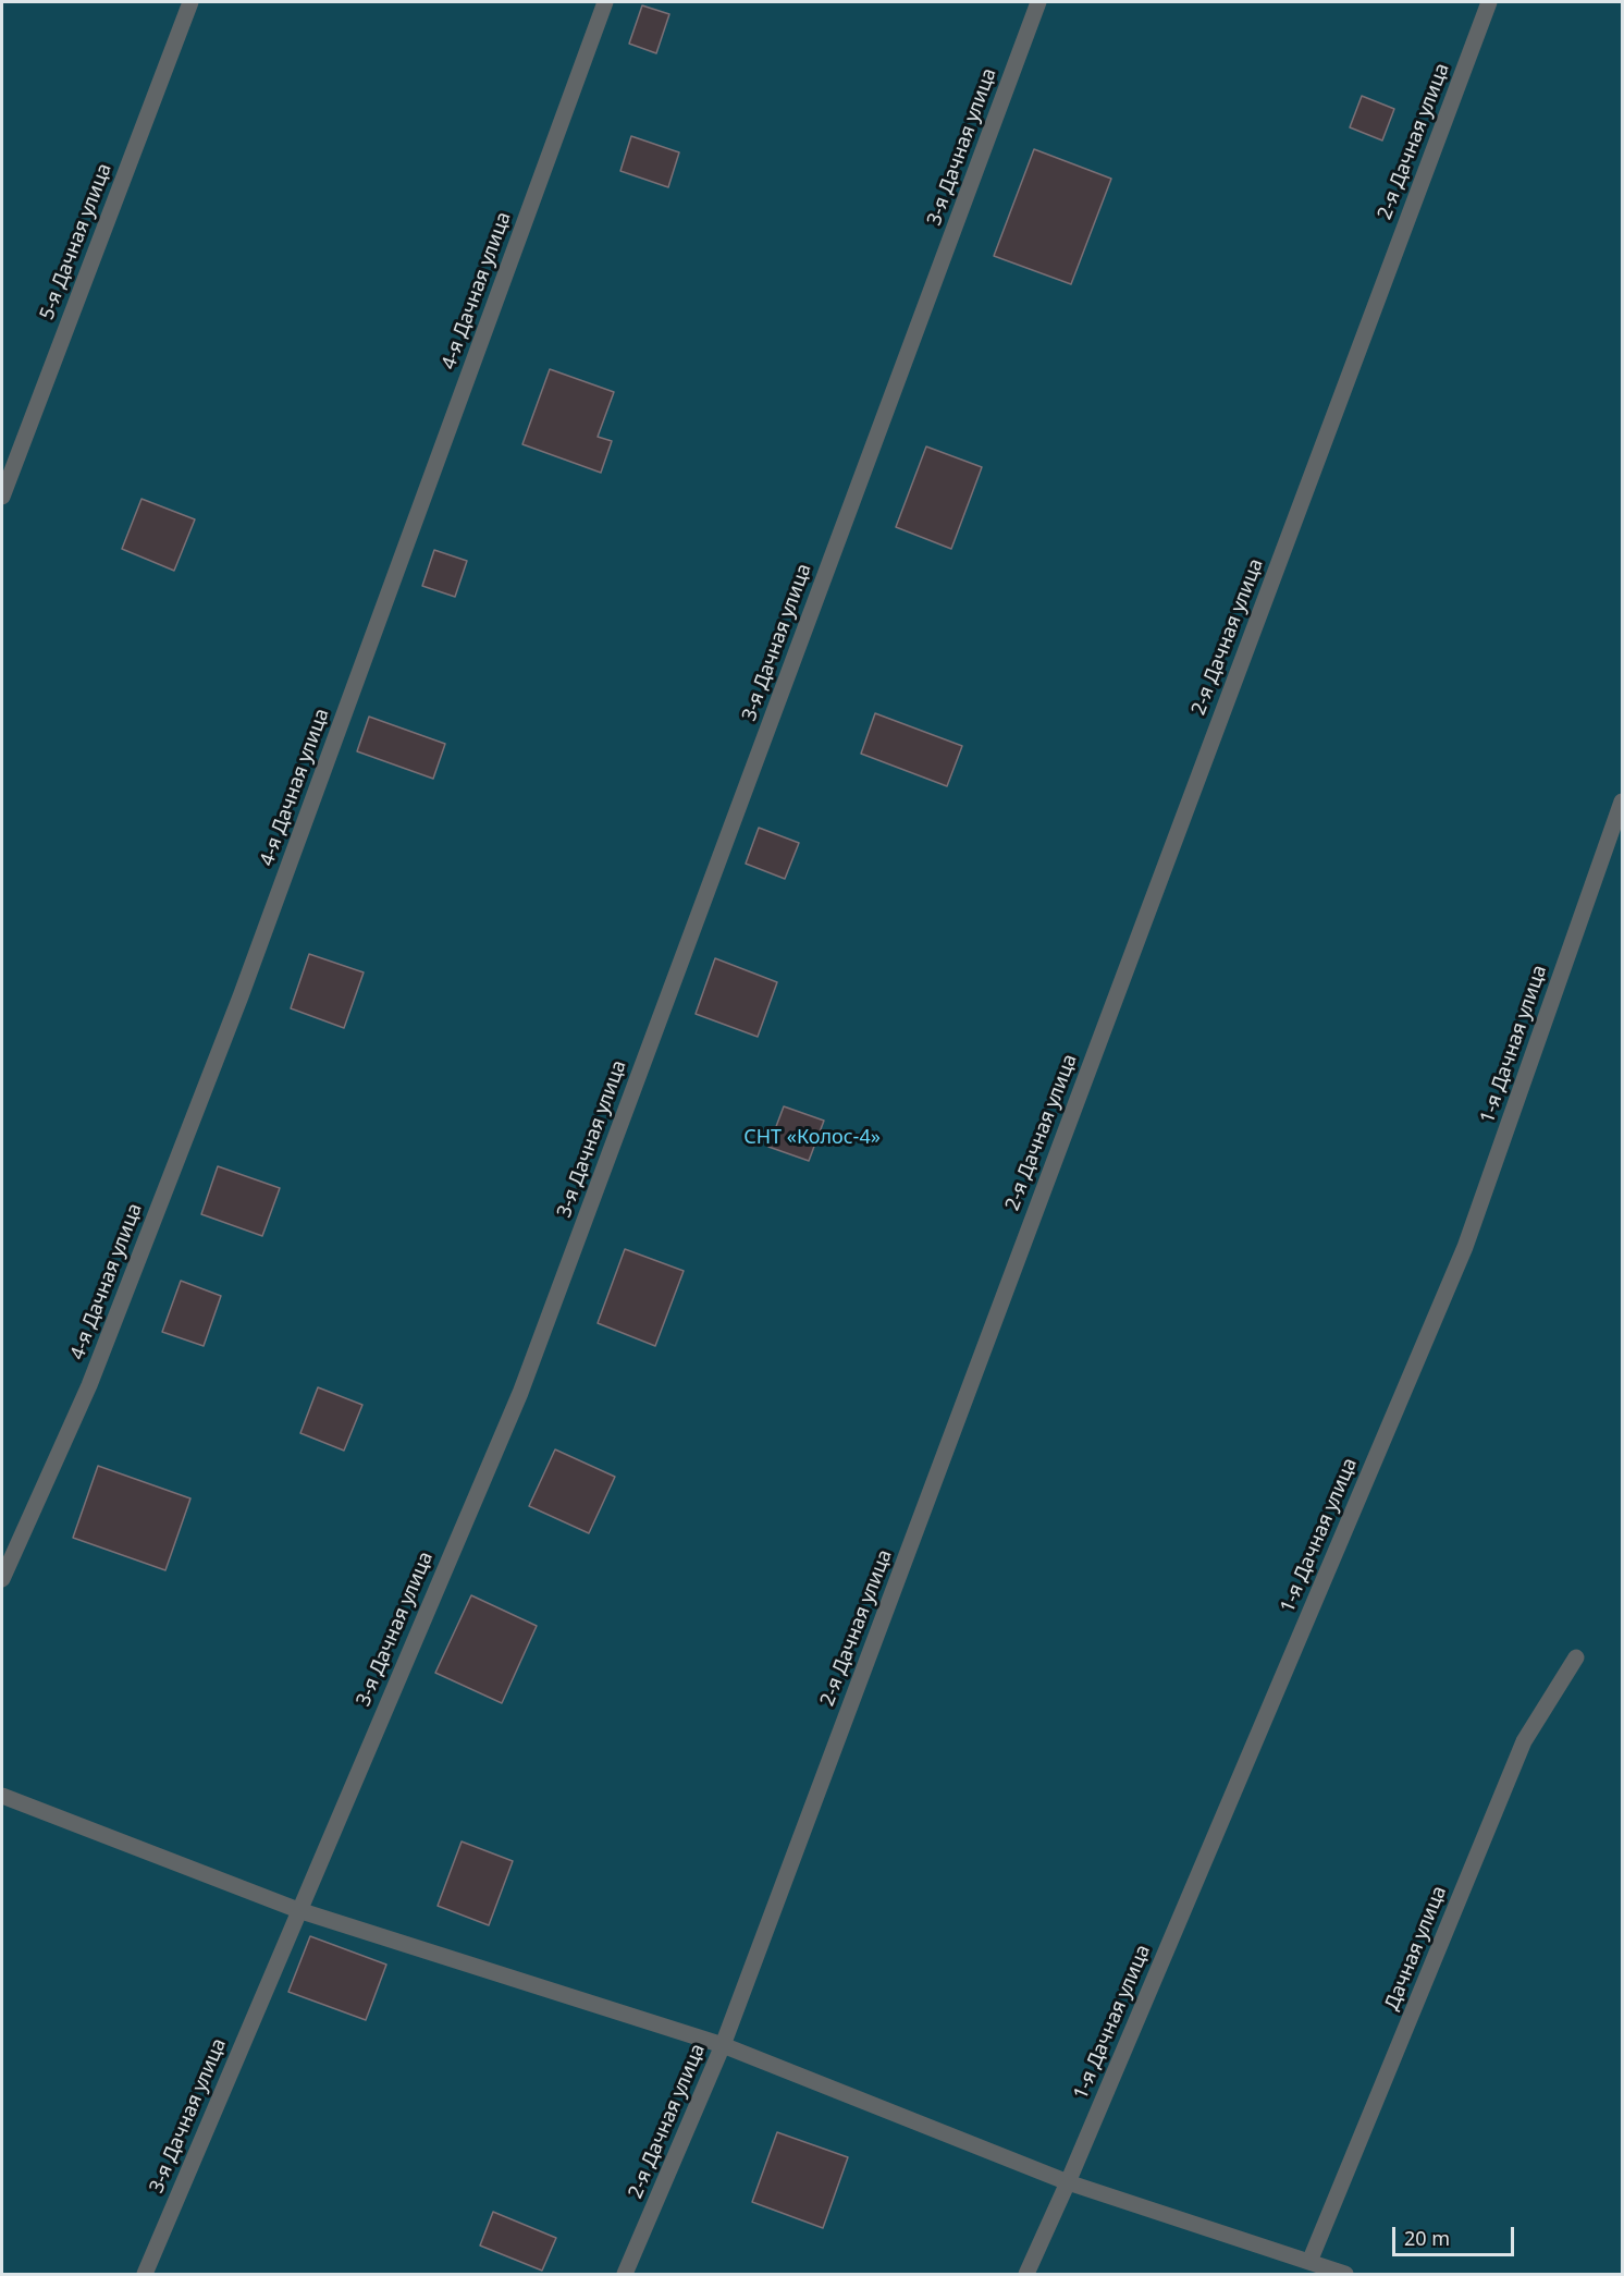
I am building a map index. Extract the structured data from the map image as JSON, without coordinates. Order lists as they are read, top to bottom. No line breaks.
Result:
{"streets":{"street":["2-я Дачная улица","3-я Дачная улица","5-я Дачная улица","4-я Дачная улица","1-я Дачная улица","Дачная улица"]},"parks":["СНТ «Колос-4»"],"scale_bar":"20 m"}
